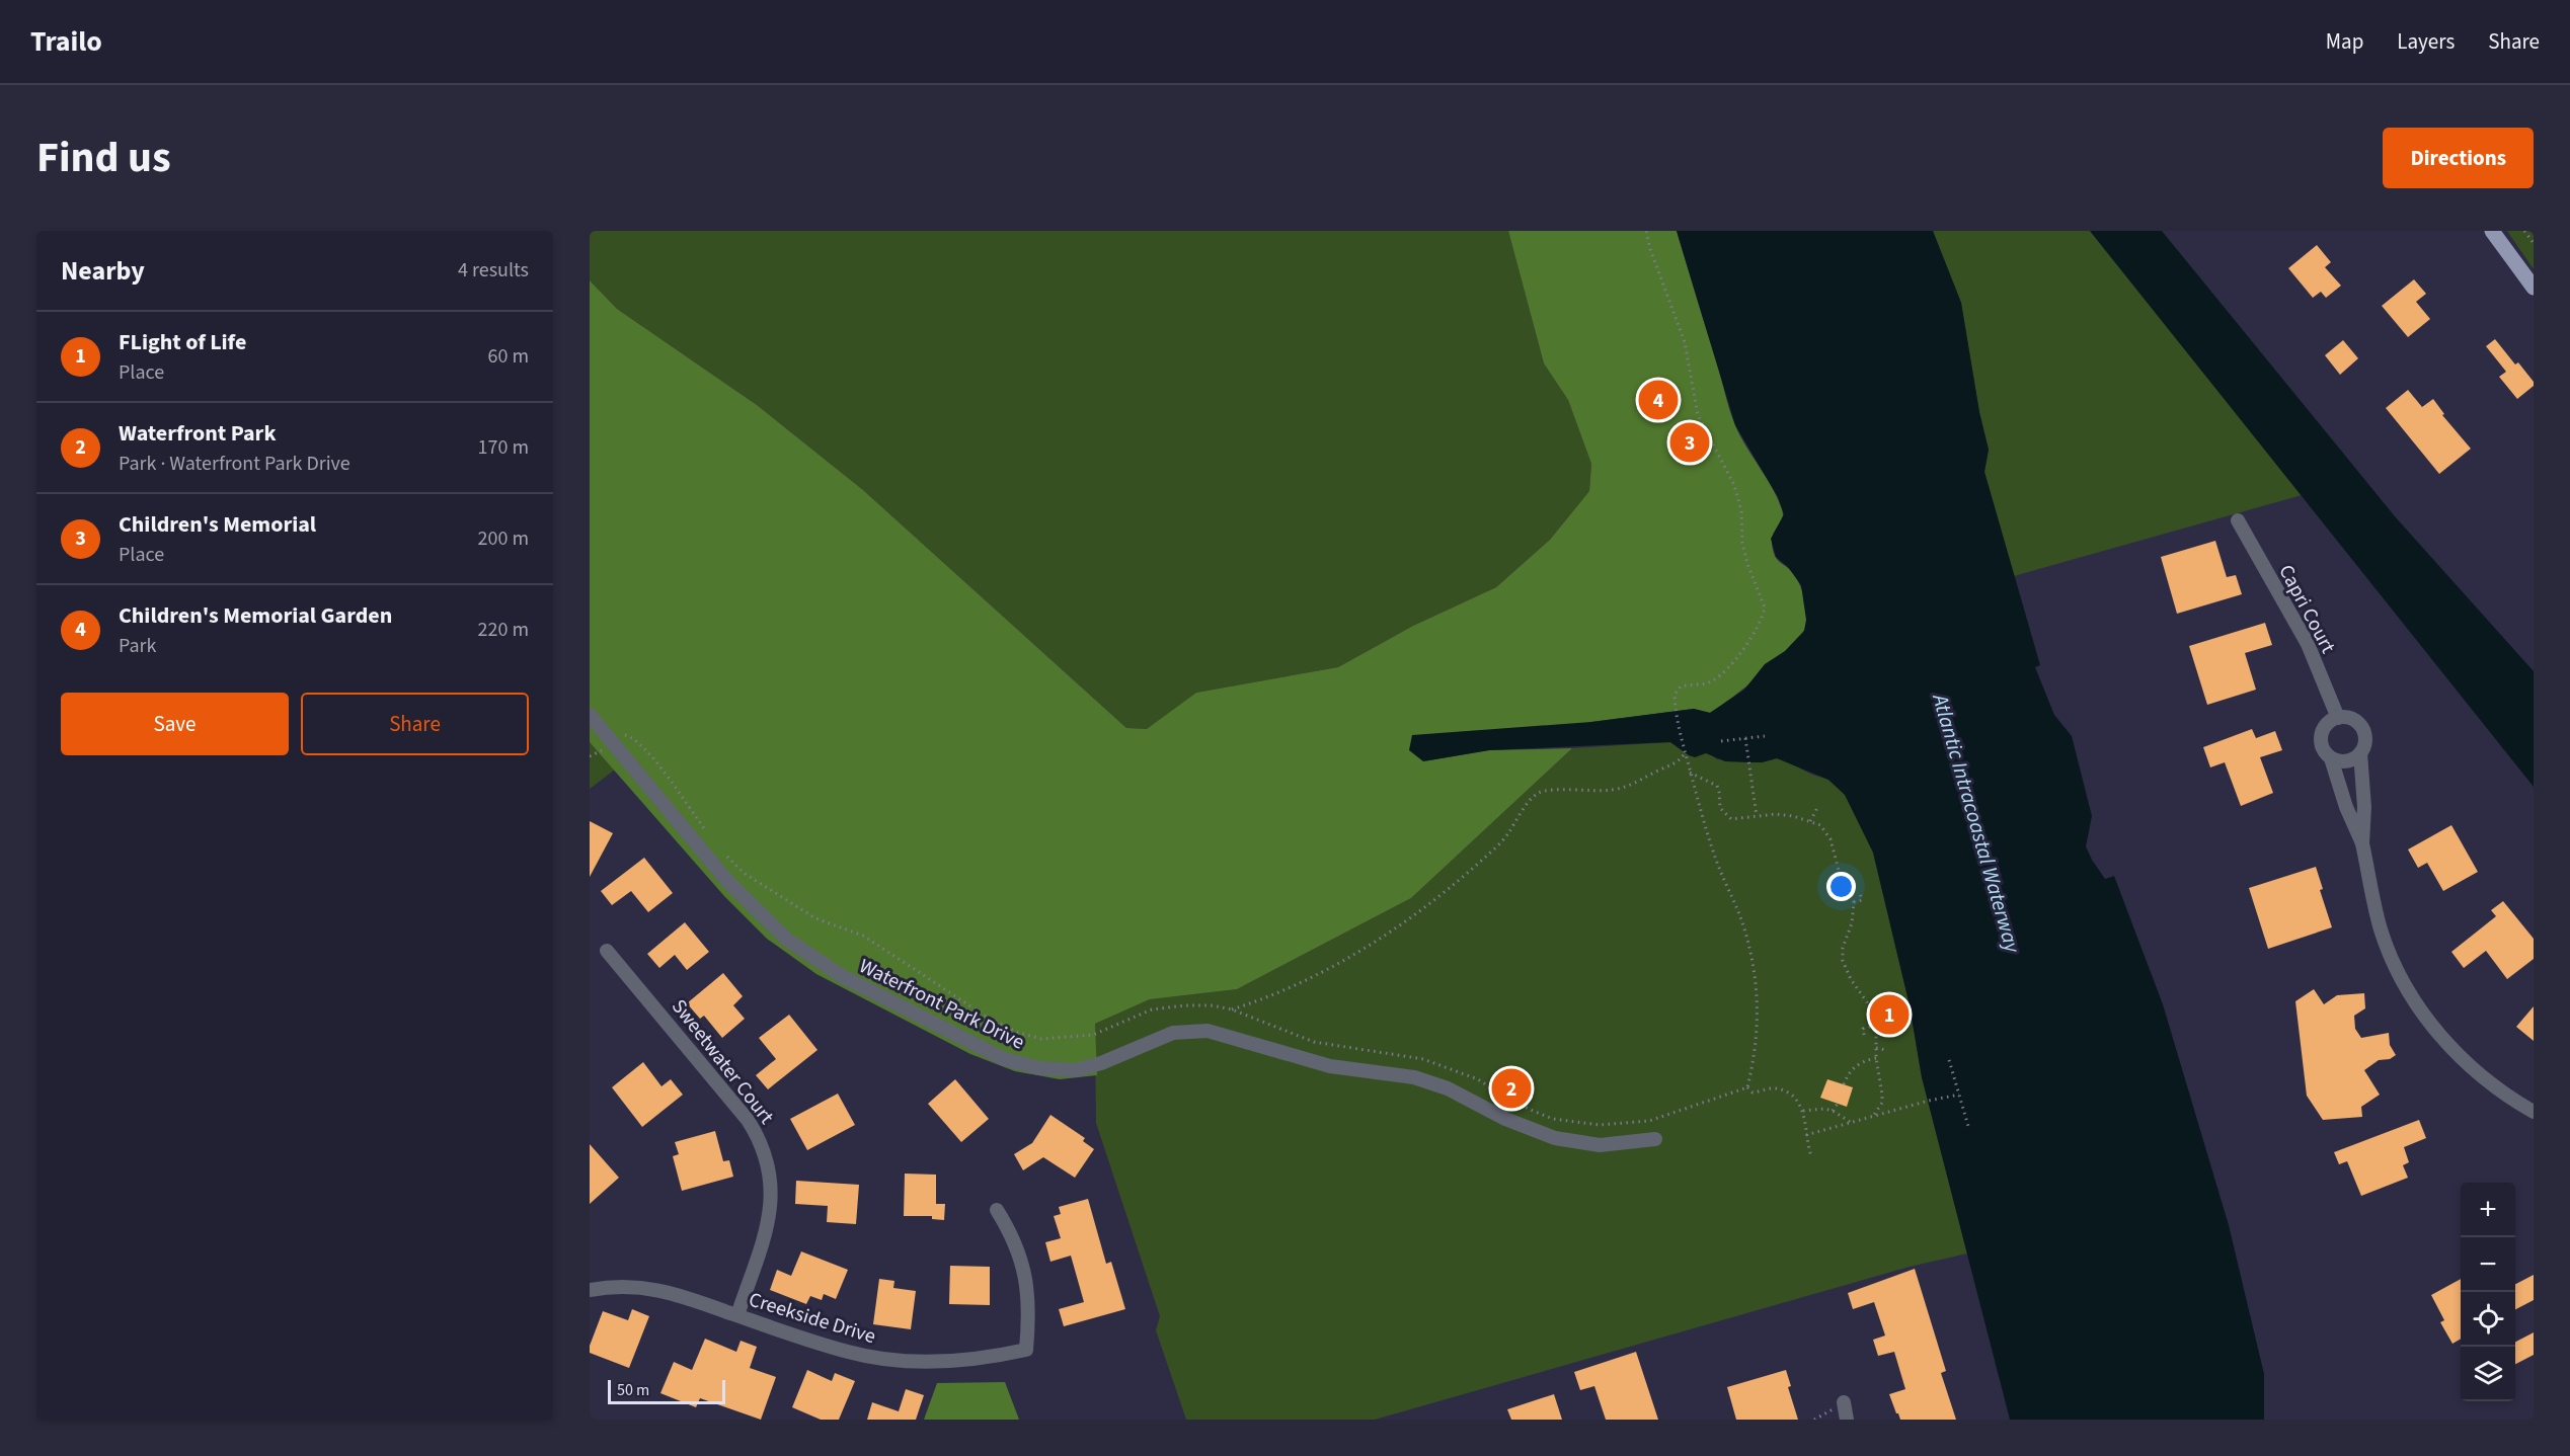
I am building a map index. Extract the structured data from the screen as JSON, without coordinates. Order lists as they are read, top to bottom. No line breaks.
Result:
{"streets":{"street":["Capri Court","Waterfront Park Drive","Sweetwater Court","Creekside Drive"]},"crossings":[["Sweetwater Court","Creekside Drive"]],"water":["Atlantic Intracoastal Waterway"],"scale_bar":"50 m","page":{"header":"Trailo","nav":["Map","Layers","Share"],"title":"Find us","buttons":["Directions",["Save","Share"]],"heading":["Nearby","4 results"],"list":[{"mark":"1","name":"FLight of Life","note":"Place","value":"60 m"},{"mark":"2","name":"Waterfront Park","note":"Park · Waterfront Park Drive","value":"170 m"},{"mark":"3","name":"Children's Memorial","note":"Place","value":"200 m"},{"mark":"4","name":"Children's Memorial Garden","note":"Park","value":"220 m"}],"pins":["4","3","1","2"],"map_buttons":["+","−"],"scale":"50 m"}}
